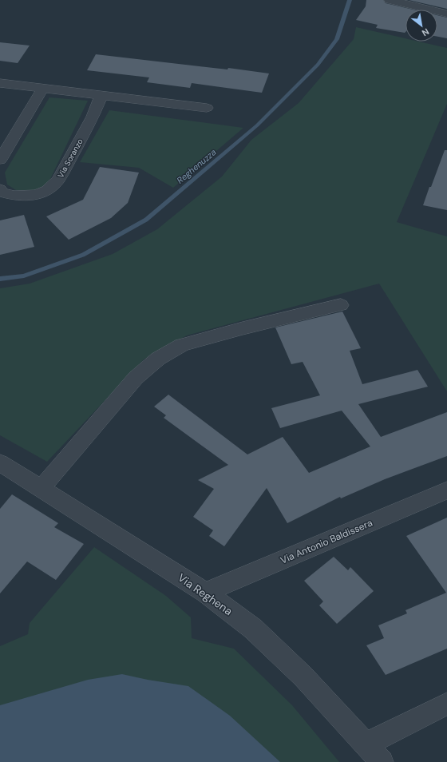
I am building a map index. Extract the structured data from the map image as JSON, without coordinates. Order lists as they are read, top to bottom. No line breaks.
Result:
{"streets":{"street":["Via Soranzo","Via Antonio Baldissera","Via Reghena"]},"crossings":[["Via Antonio Baldissera","Via Reghena"]],"water":["Reghenuzza"],"north":"bottom right"}
